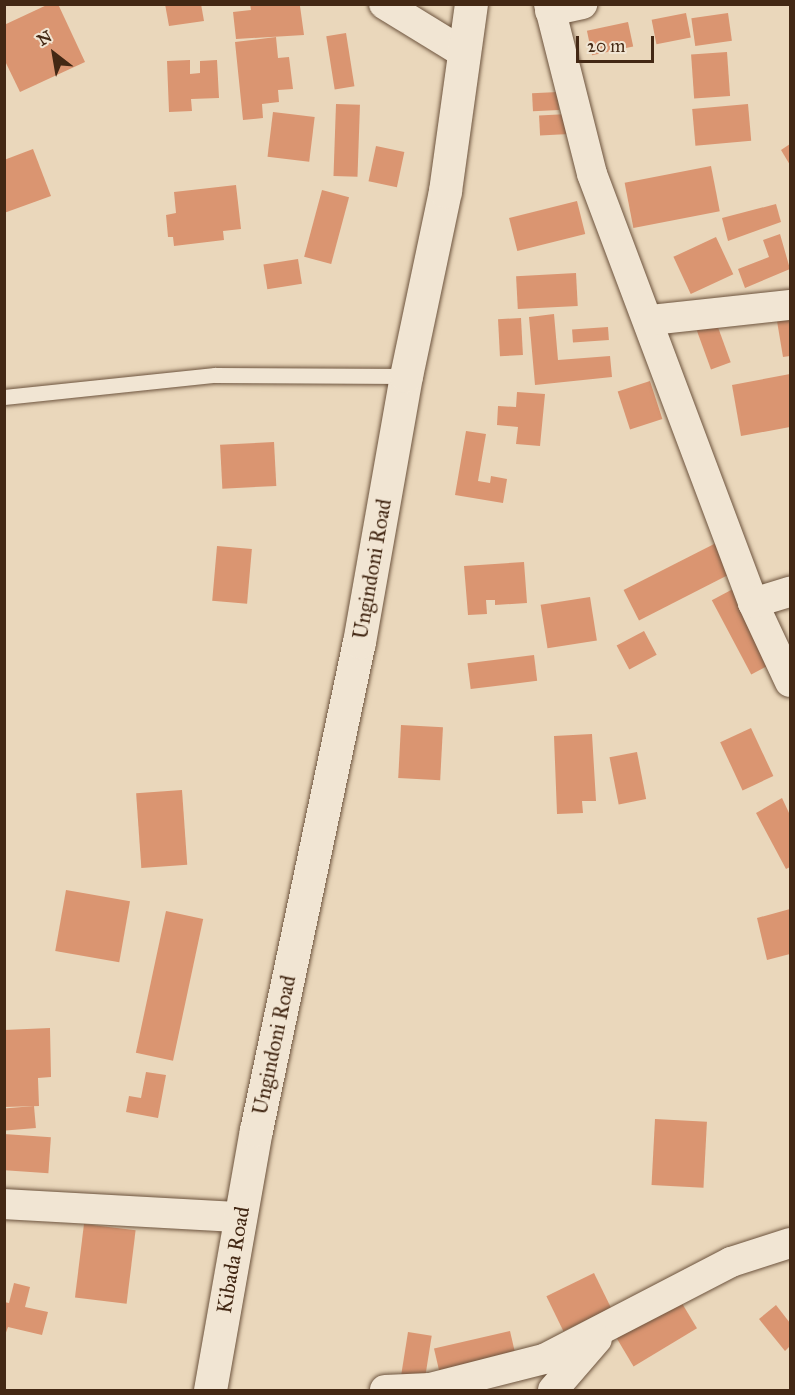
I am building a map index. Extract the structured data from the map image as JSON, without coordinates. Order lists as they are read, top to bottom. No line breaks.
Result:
{"streets":{"main road":["Ungindoni Road","Kibada Road"]},"crossings":[["Ungindoni Road","Kibada Road"]],"scale_bar":"20 m","north":"top left"}
